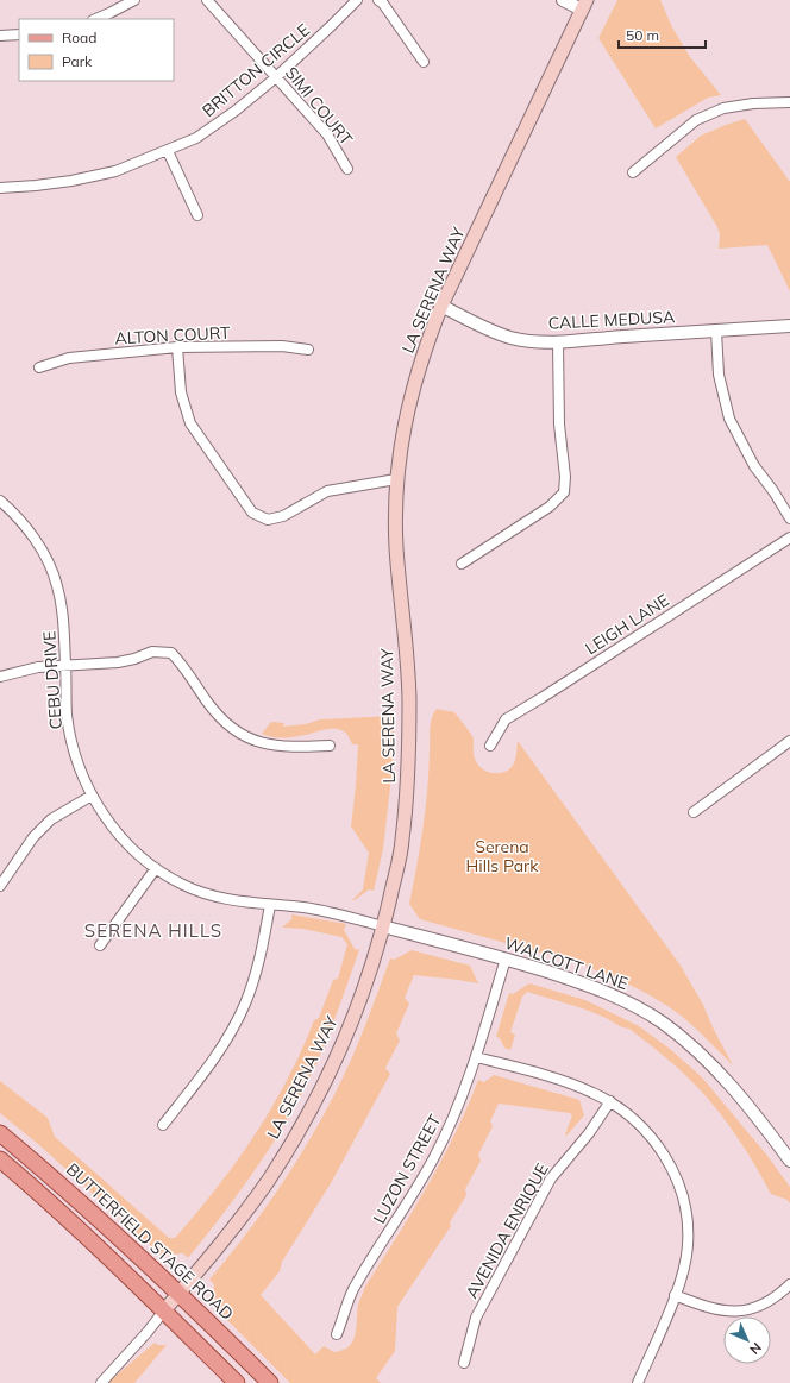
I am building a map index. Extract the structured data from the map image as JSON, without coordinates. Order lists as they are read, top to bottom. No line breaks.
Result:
{"streets":{"main road":["LA SERENA WAY","BUTTERFIELD STAGE ROAD"],"street":["BRITTON CIRCLE","SIMI COURT","CALLE MEDUSA","ALTON COURT","LEIGH LANE","CEBU DRIVE","WALCOTT LANE","LUZON STREET","AVENIDA ENRIQUE"]},"crossings":[["BRITTON CIRCLE","SIMI COURT"],["LA SERENA WAY","CALLE MEDUSA"],["LA SERENA WAY","CEBU DRIVE"],["LA SERENA WAY","WALCOTT LANE"],["LA SERENA WAY","BUTTERFIELD STAGE ROAD"],["CEBU DRIVE","WALCOTT LANE"],["WALCOTT LANE","LUZON STREET"]],"districts":["SERENA HILLS"],"parks":["Serena Hills Park"],"legend":["Road","Park"],"scale_bar":"50 m","north":"bottom right"}
